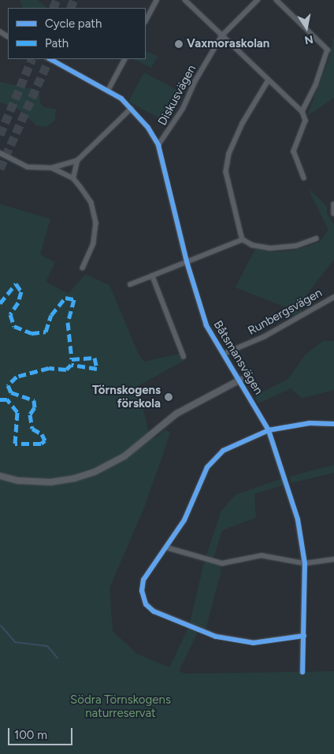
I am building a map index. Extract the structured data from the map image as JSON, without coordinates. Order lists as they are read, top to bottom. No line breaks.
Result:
{"streets":{"street":["Diskusvägen","Runbergsvägen","Båtsmansvägen"]},"crossings":[["Diskusvägen","Båtsmansvägen"],["Runbergsvägen","Båtsmansvägen"]],"parks":["Södra Törnskogens naturreservat"],"places":["Vaxmoraskolan","Törnskogens förskola"],"legend":["Cycle path","Path"],"scale_bar":"100 m","north":"bottom"}
